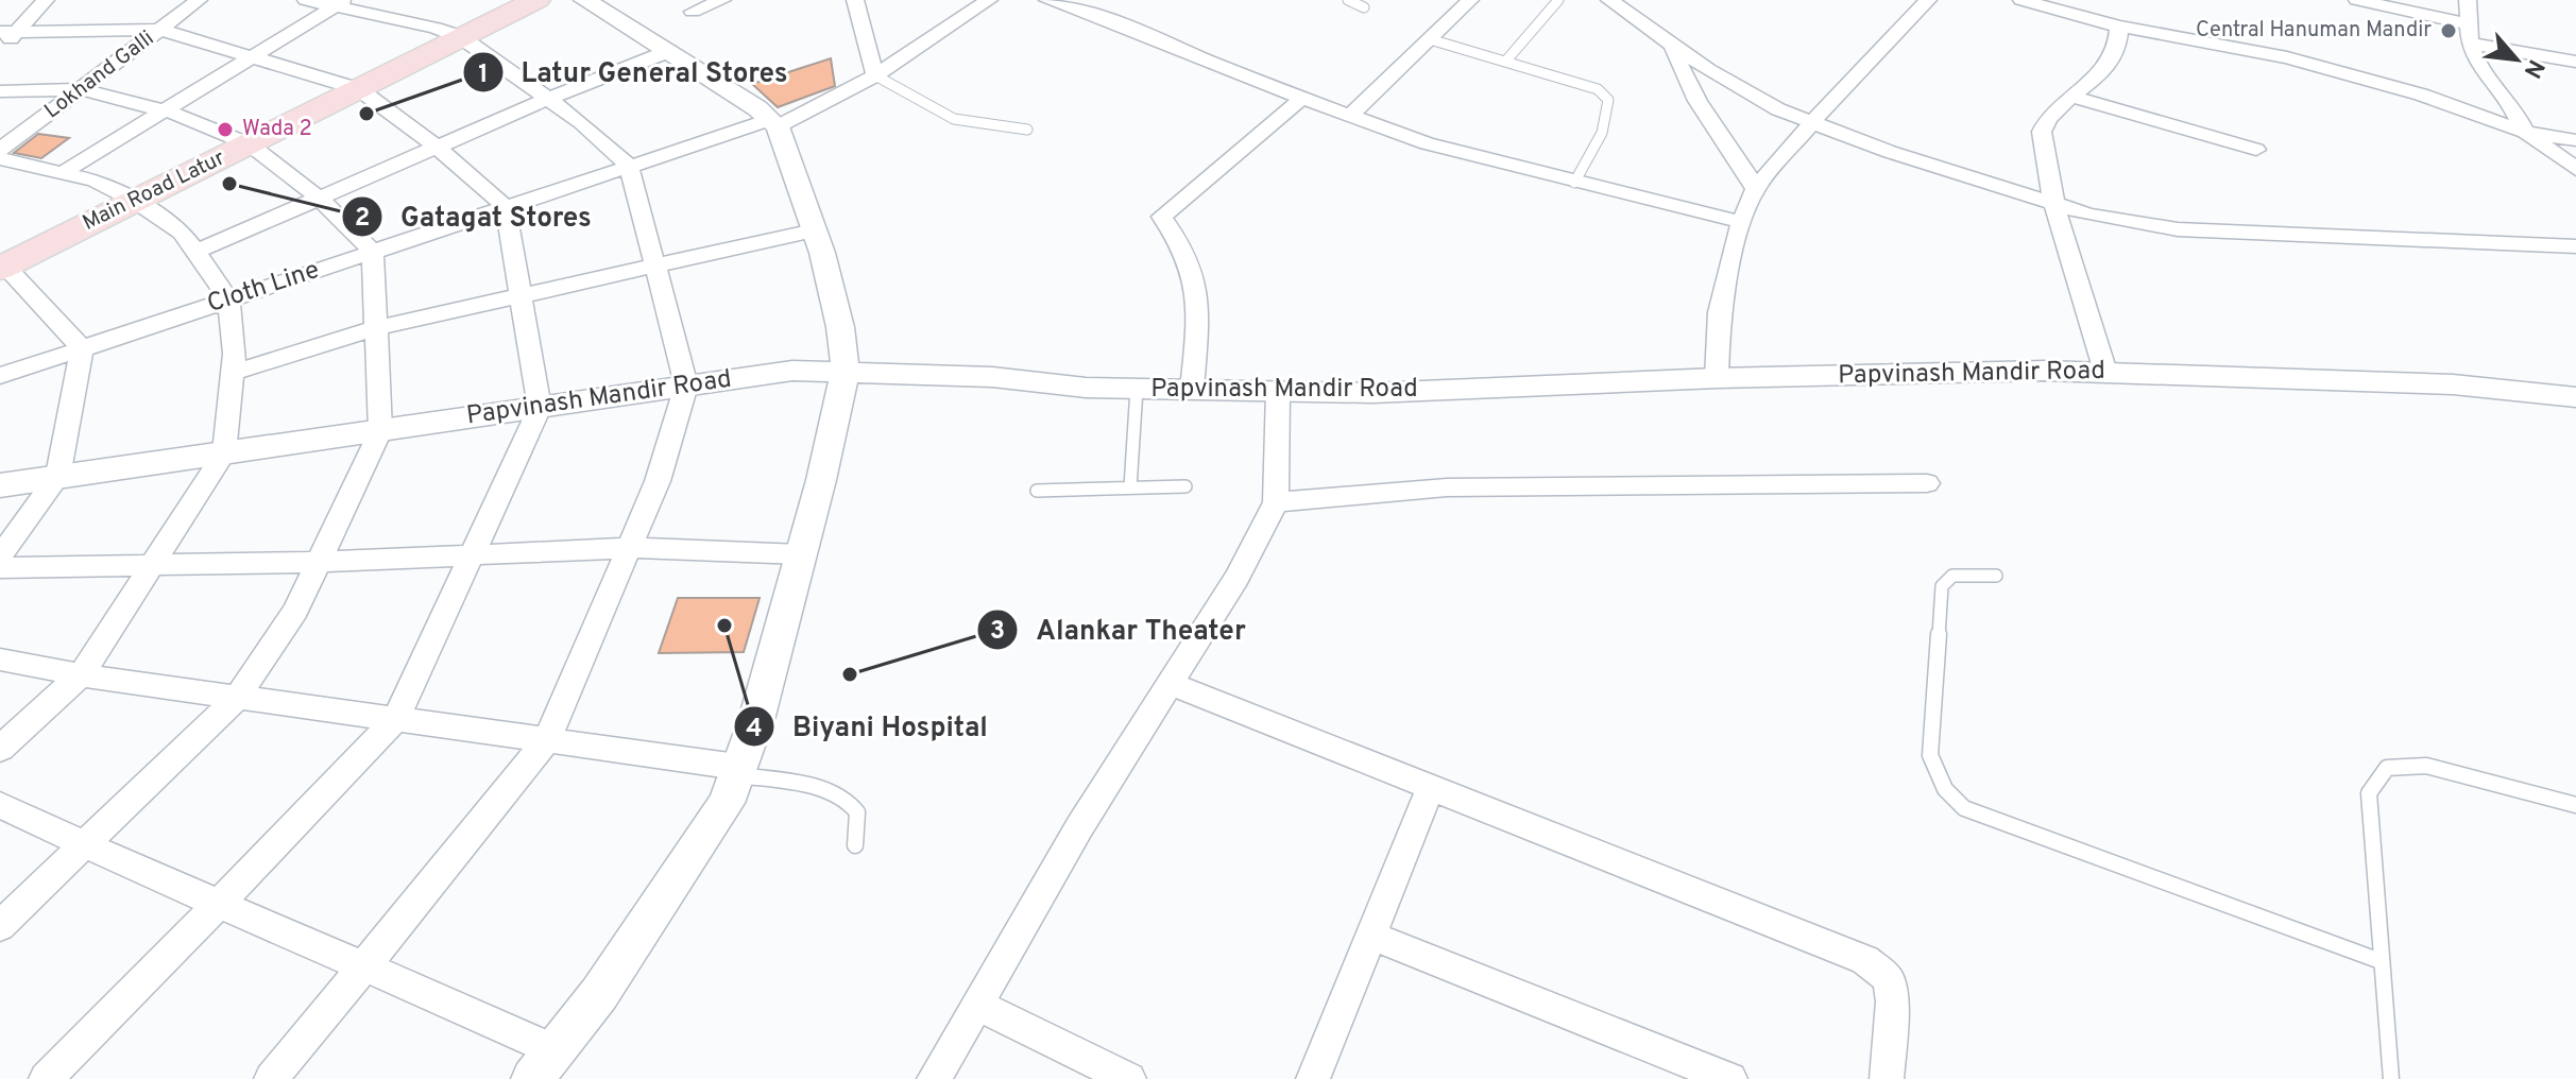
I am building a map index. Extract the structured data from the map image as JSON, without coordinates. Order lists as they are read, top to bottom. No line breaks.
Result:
{"streets":{"main road":["Main Road Latur"],"street":["Lokhand Galli","Cloth Line","Papvinash Mandir Road"]},"places":["Central Hanuman Mandir","Latur General Stores","Wada 2","Gatagat Stores","Biyani Hospital","Alankar Theater"],"north":"bottom right"}
